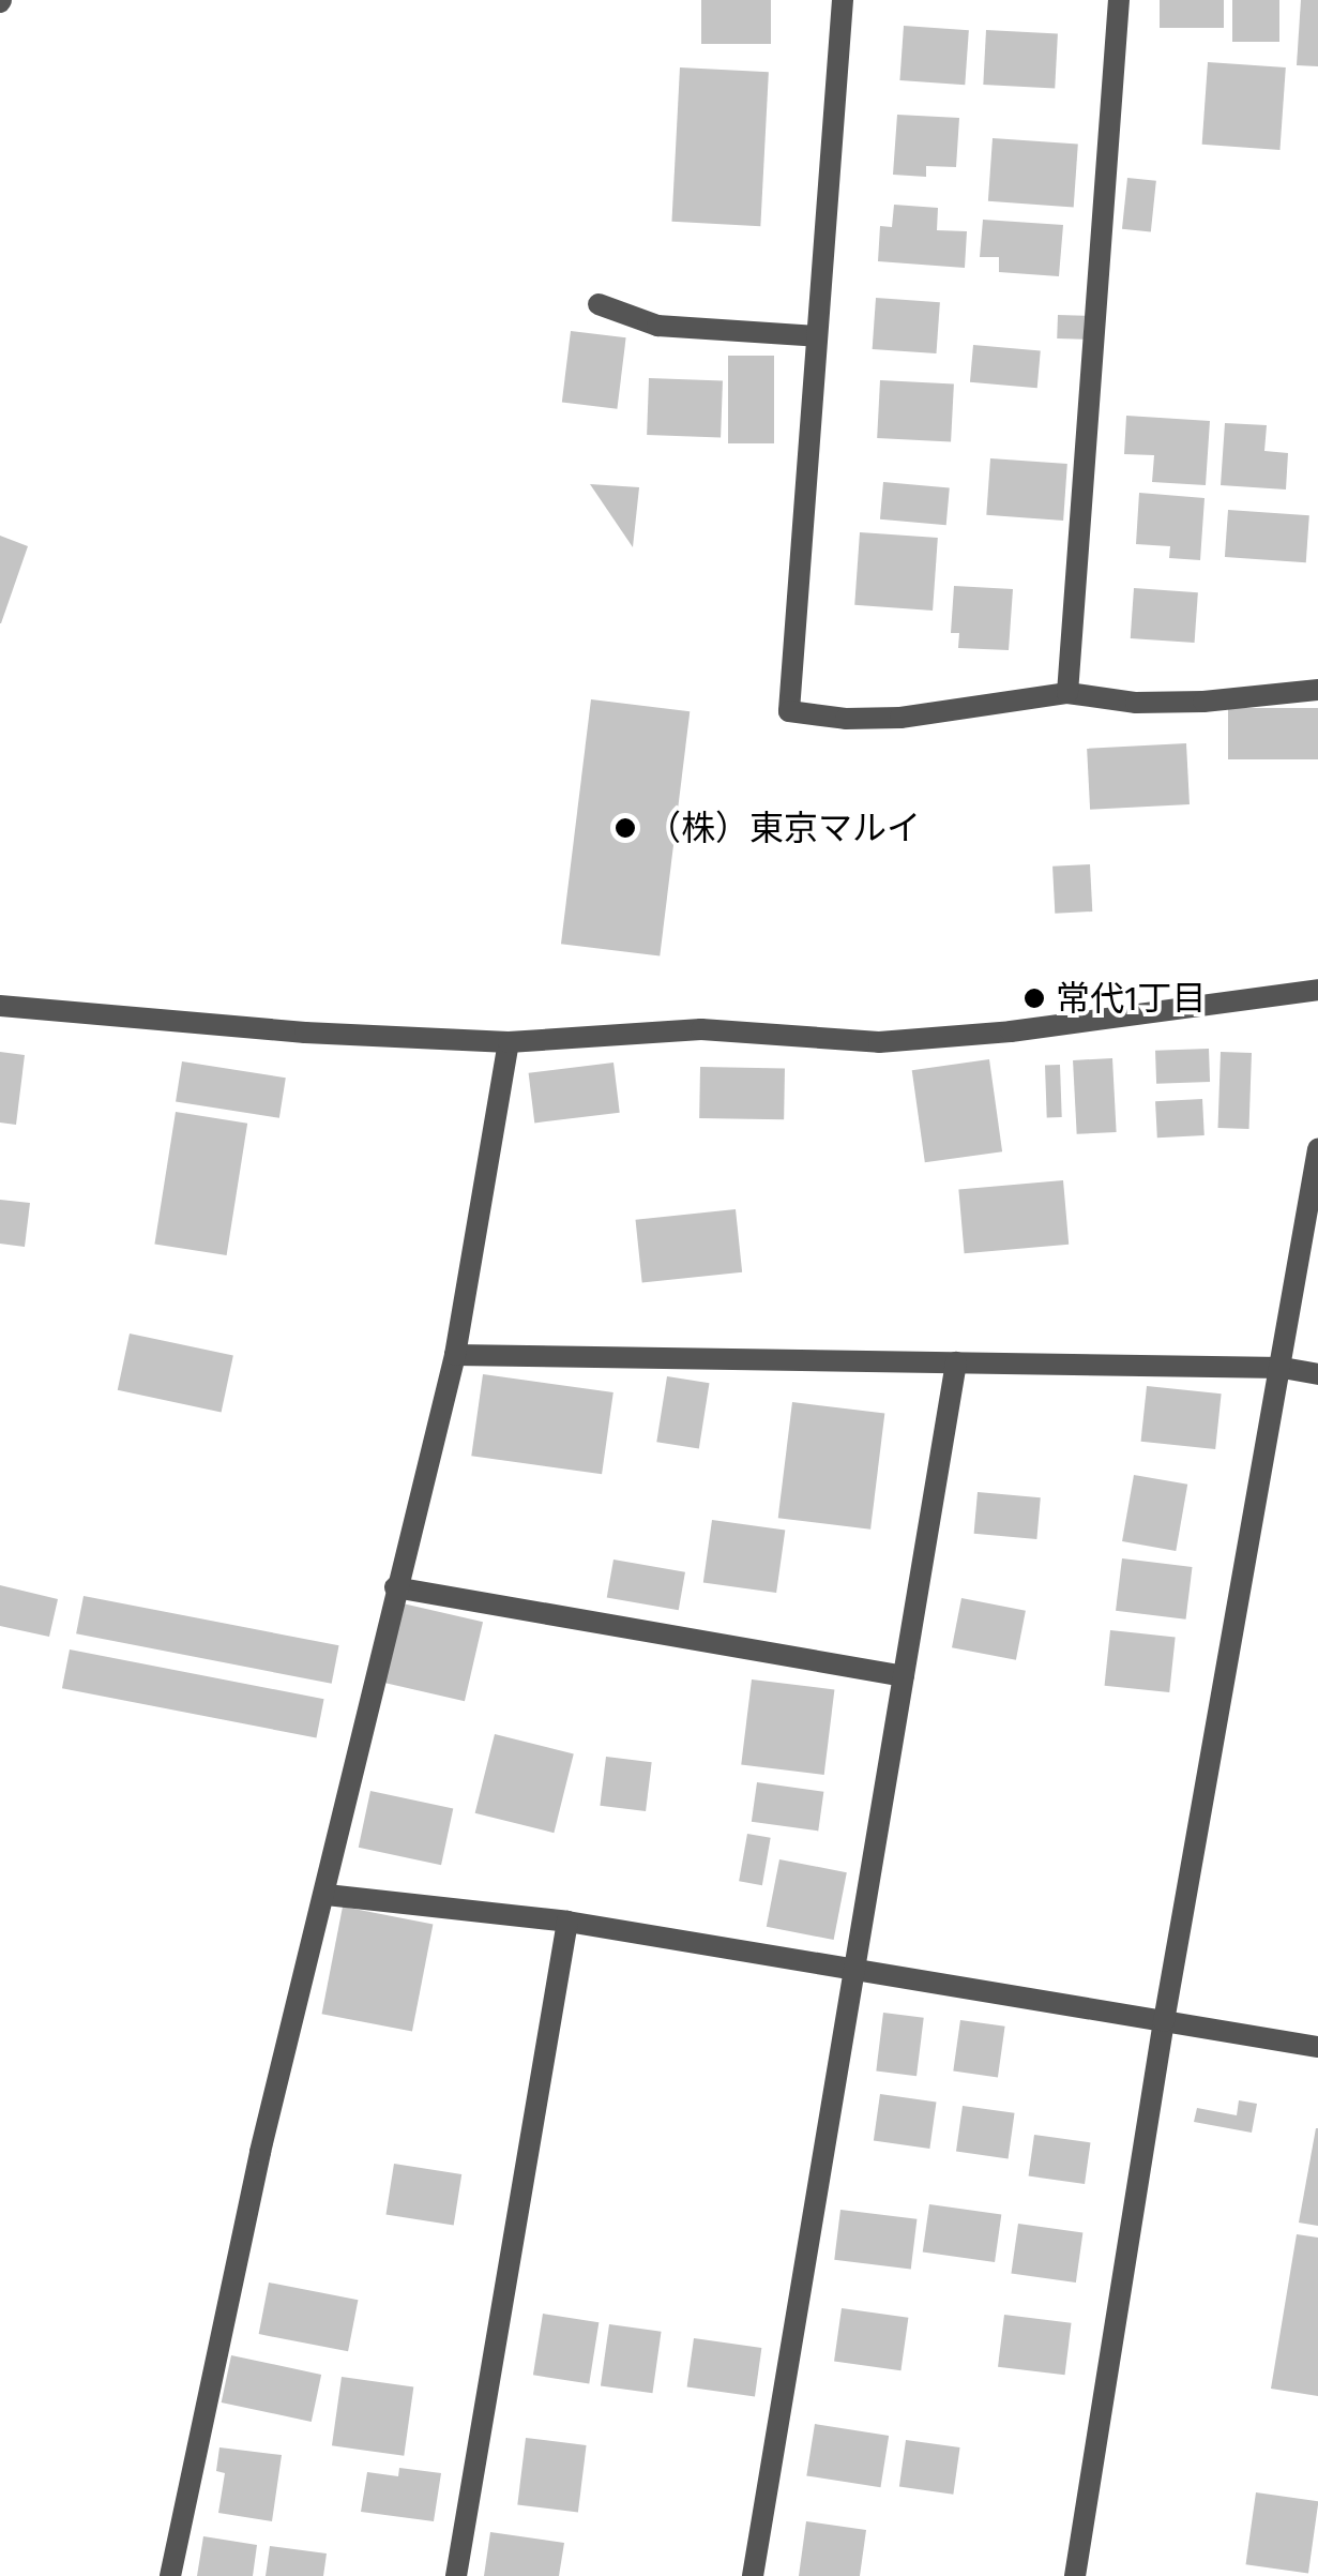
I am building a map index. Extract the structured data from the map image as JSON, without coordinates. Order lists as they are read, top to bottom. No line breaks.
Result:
{"places":["（株）東京マルイ","常代1丁目"]}
